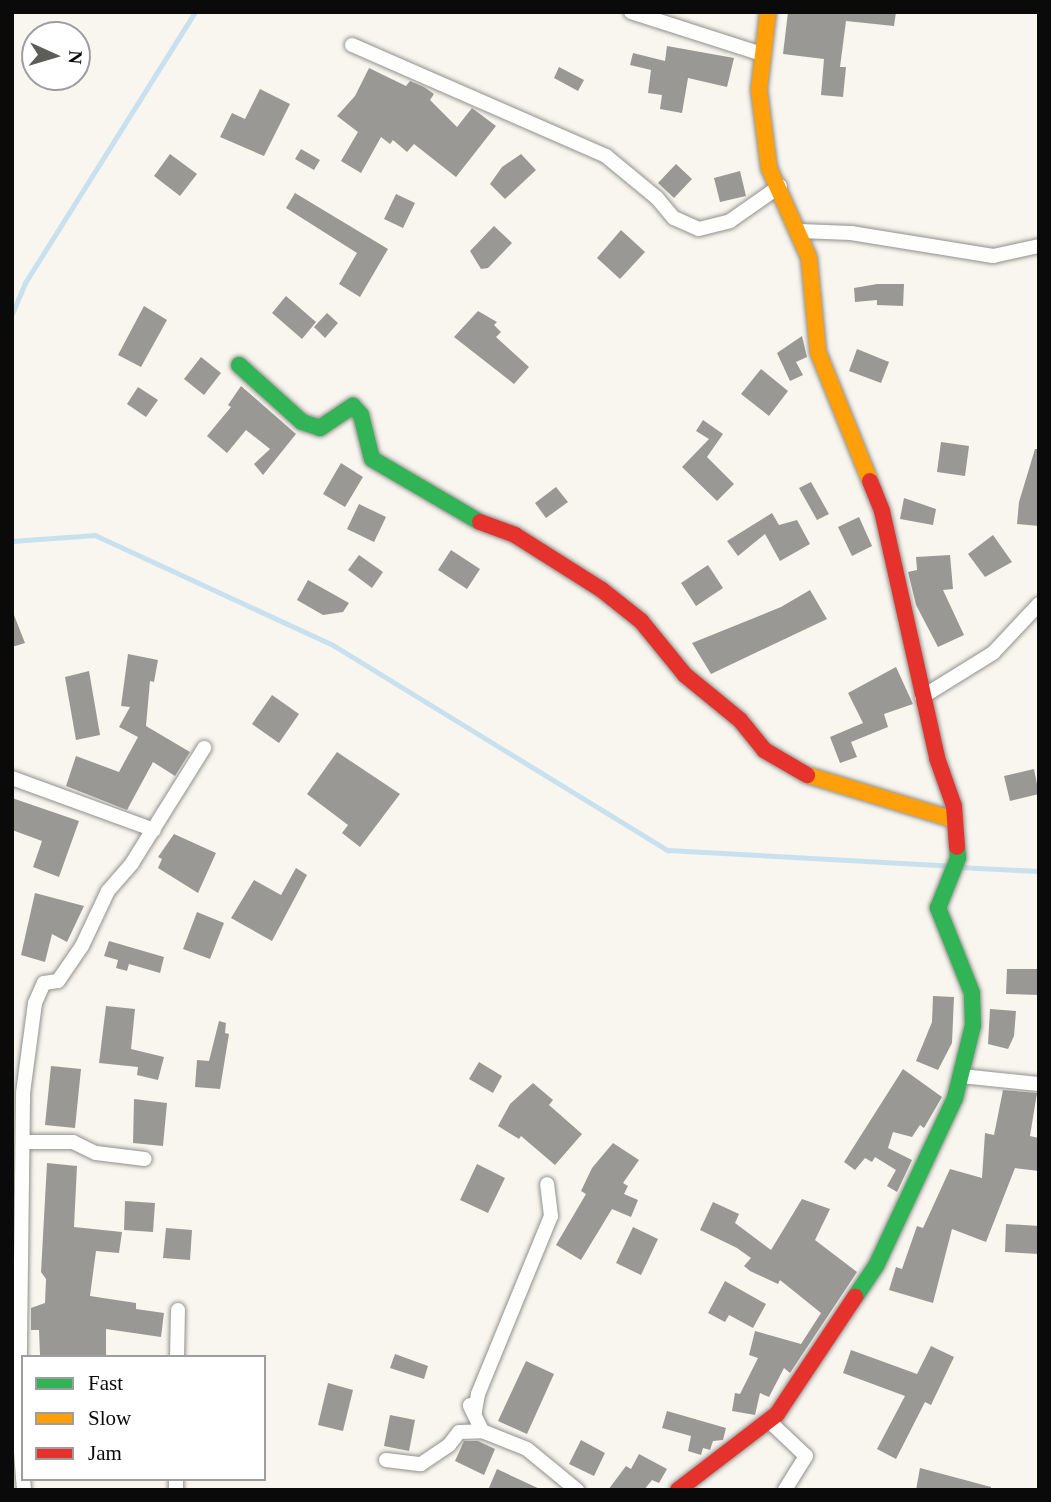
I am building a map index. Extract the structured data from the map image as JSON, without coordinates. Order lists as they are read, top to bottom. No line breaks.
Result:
{"legend":["Fast","Slow","Jam"],"north":"right"}
